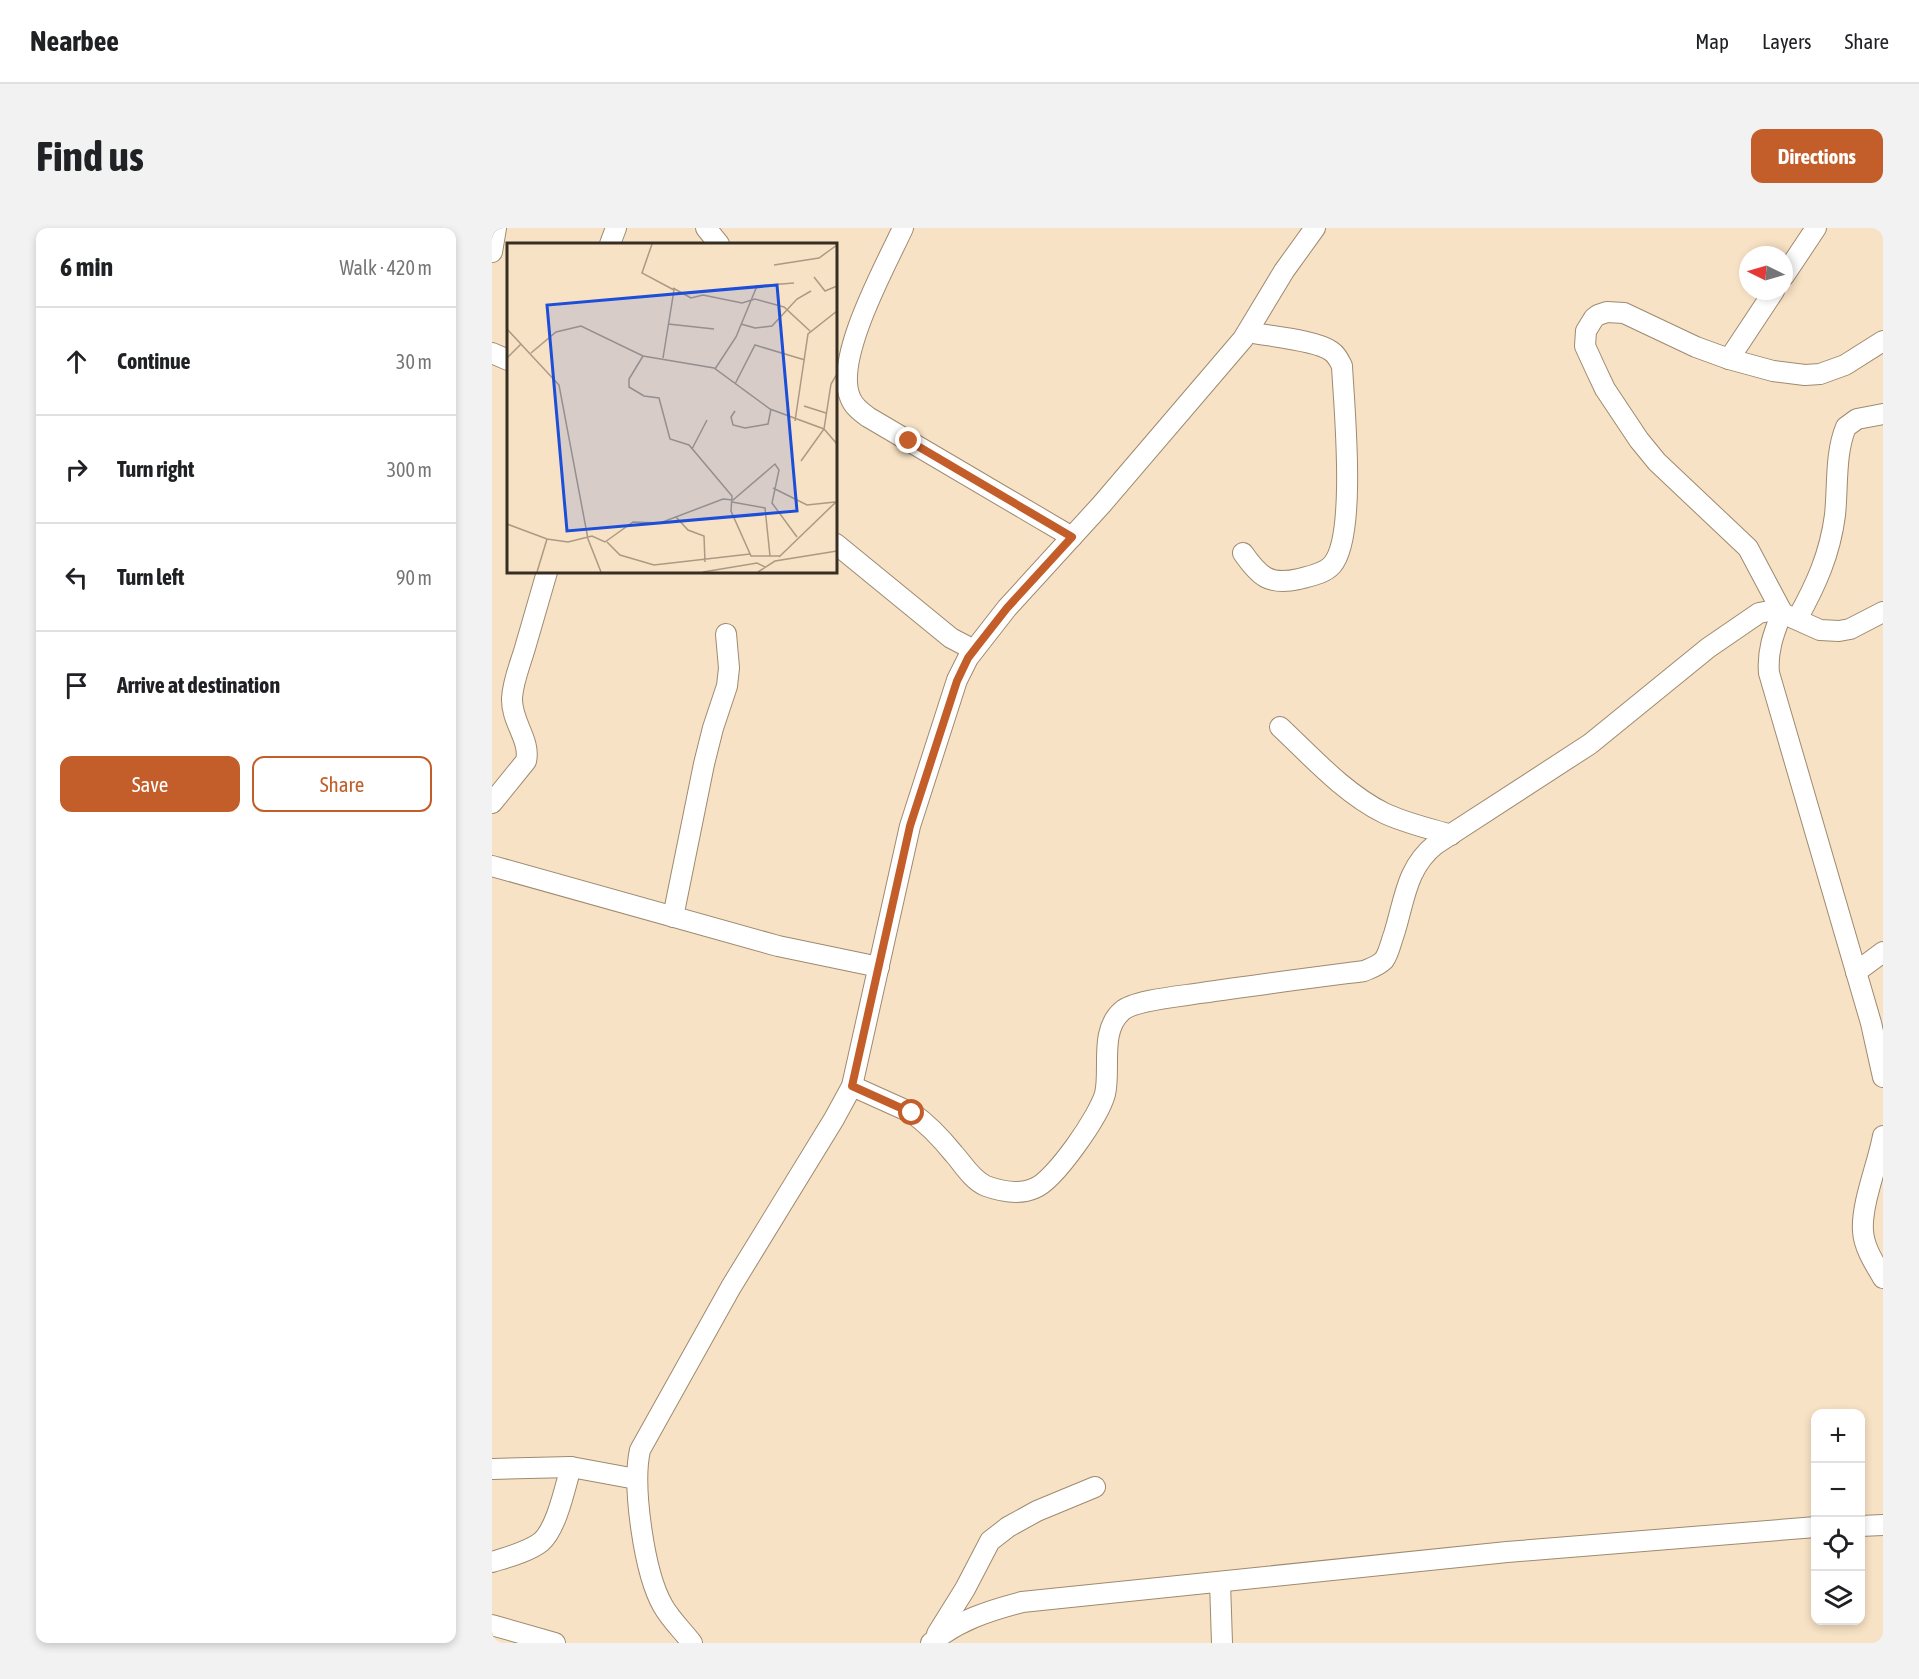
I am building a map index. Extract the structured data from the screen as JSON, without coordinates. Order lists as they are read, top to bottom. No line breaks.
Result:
{"north":"left","page":{"header":"Nearbee","nav":["Map","Layers","Share"],"buttons":["Directions",["Save","Share"]],"title":"Find us","heading":["6 min","Walk · 420 m"],"list":[["Continue","30 m"],["Turn right","300 m"],["Turn left","90 m"],"Arrive at destination"],"map_buttons":["+","−"]}}
